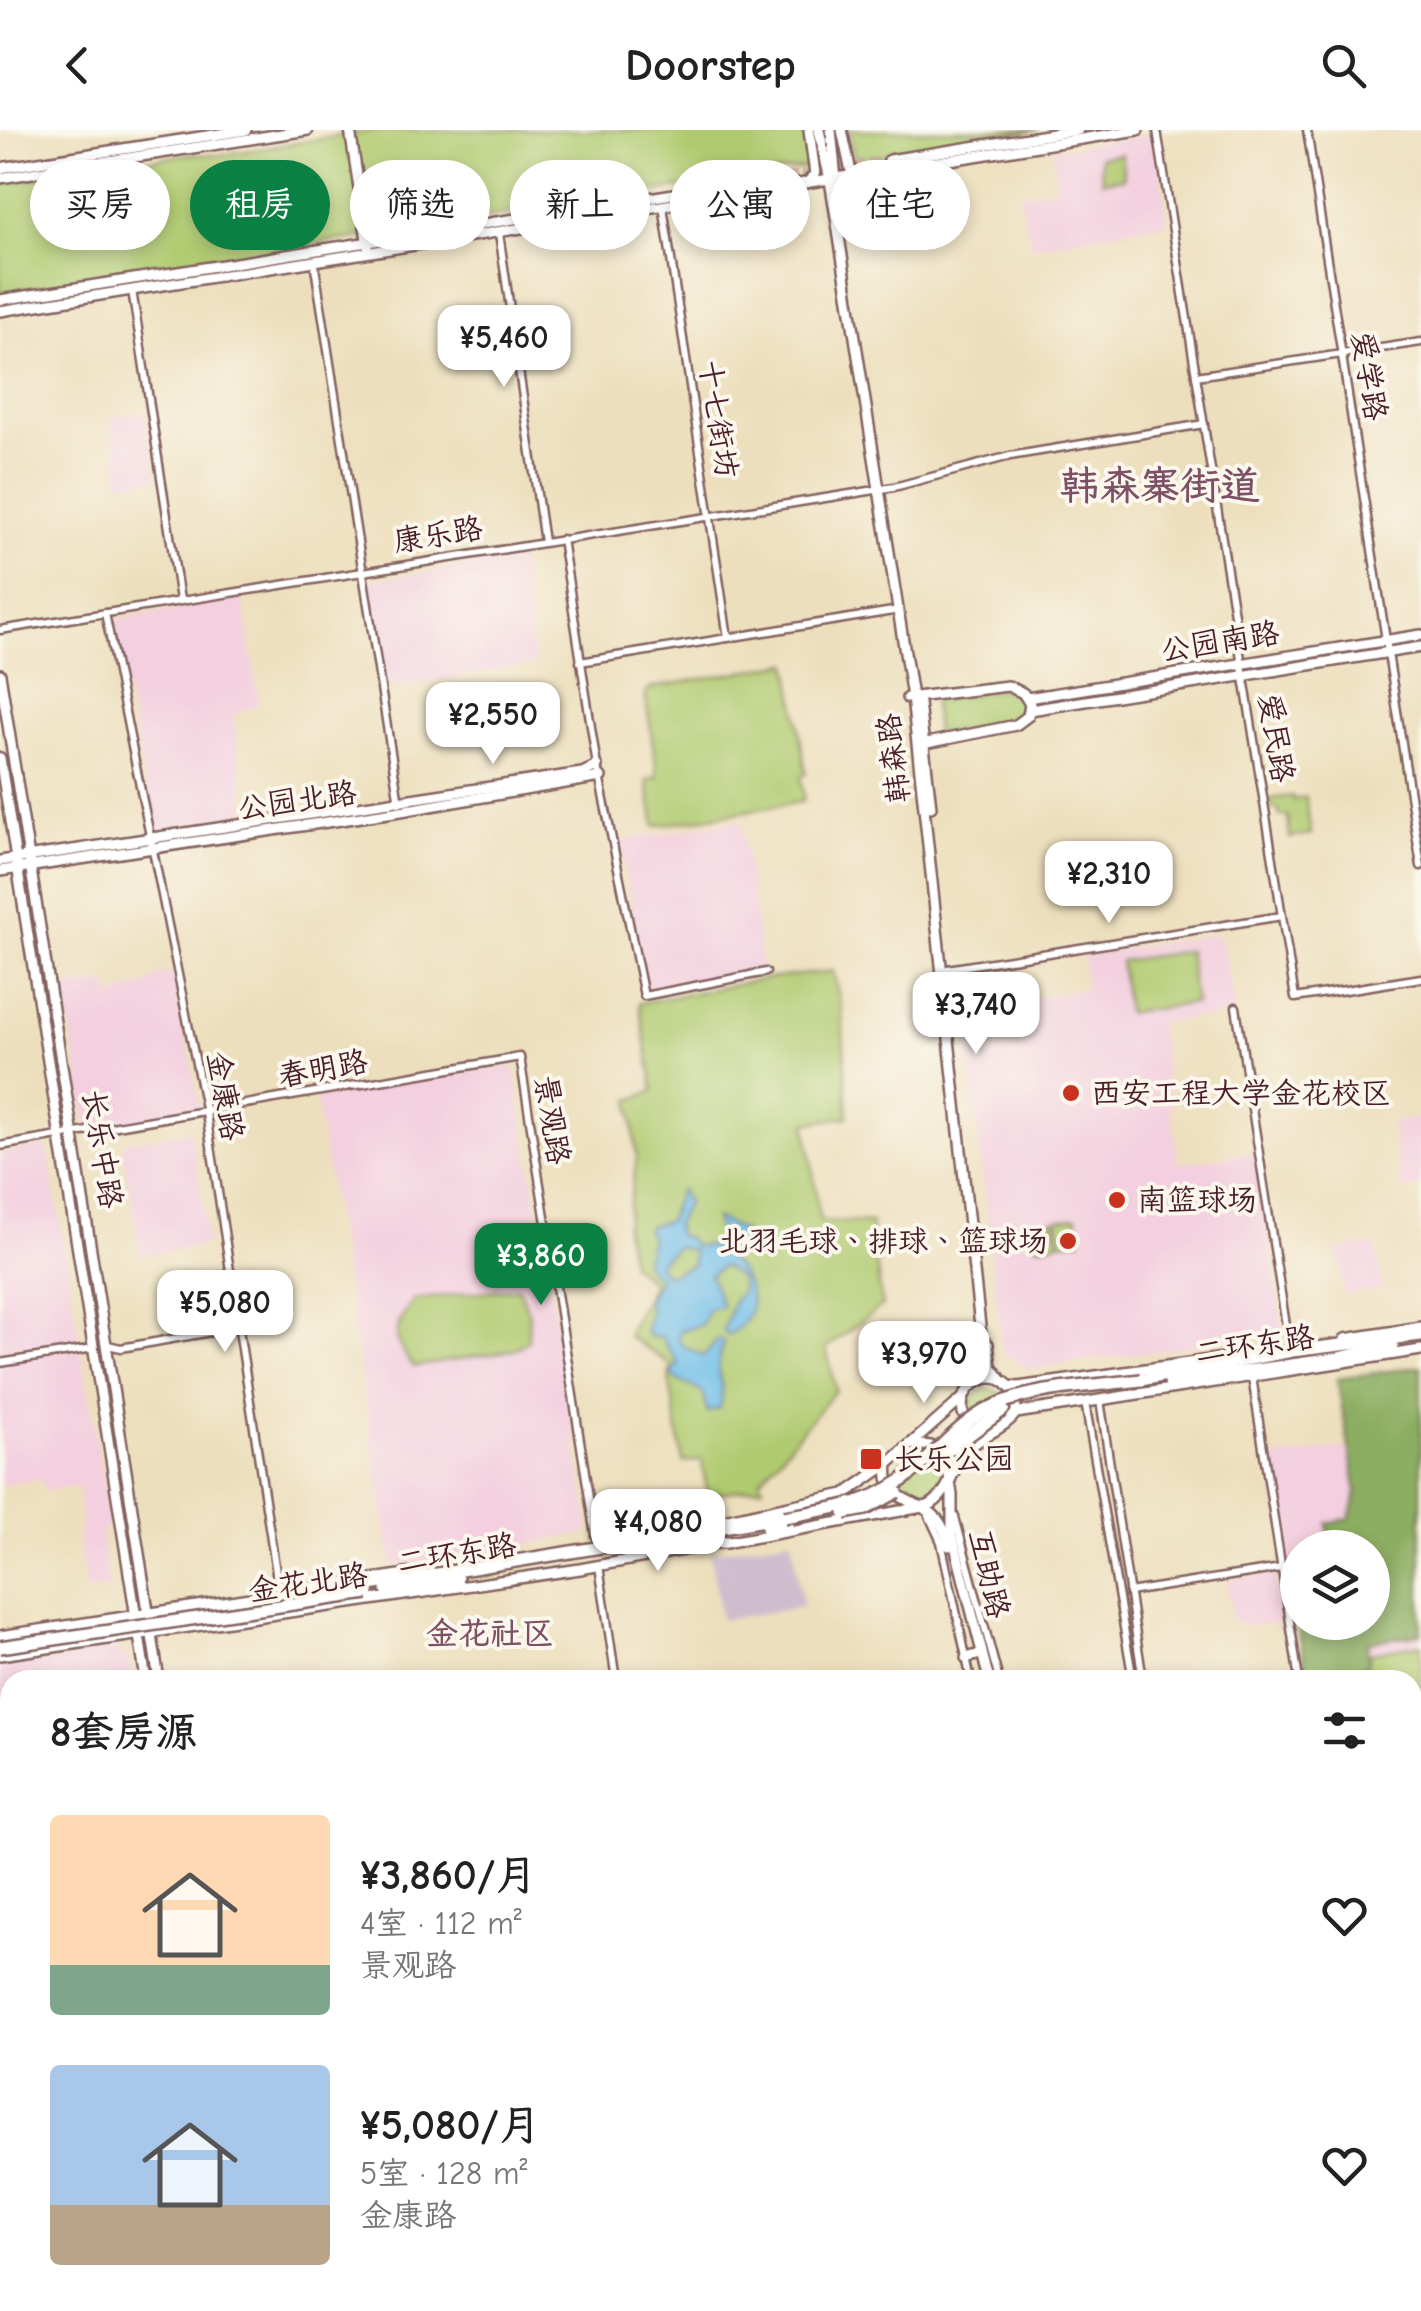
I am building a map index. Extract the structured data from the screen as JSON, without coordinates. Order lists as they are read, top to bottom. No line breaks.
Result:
{"streets":{"highway":["二环东路"],"main road":["公园南路","韩森路","公园北路","长乐中路","互助路","金花北路"],"street":["爱学路","十七街坊","康乐路","爱民路","春明路","金康路","景观路"]},"crossings":[["爱学路","公园南路"],["十七街坊","康乐路"],["康乐路","爱民路"],["康乐路","韩森路"],["康乐路","金康路"],["公园南路","爱民路"],["公园南路","韩森路"],["公园北路","金康路"],["公园北路","长乐中路"],["春明路","金康路"],["春明路","景观路"],["春明路","长乐中路"],["金康路","金花北路"],["景观路","金花北路"],["长乐中路","金花北路"],["二环东路","金花北路"],["互助路","金花北路"]],"districts":["韩森寨街道","金花社区"],"places":{"other":["西安工程大学金花校区","南篮球场","北羽毛球、排球、篮球场"],"transit":["长乐公园"]},"page":{"header":"Doorstep","chip":["买房","租房","筛选","新上","公寓","住宅"],"price":["¥5,460","¥2,550","¥2,310","¥3,740","¥3,860","¥5,080","¥3,970","¥4,080"],"heading":"8套房源","list":[{"name":"¥3,860/月","note":"4室 · 112 m² · 景观路"},{"name":"¥5,080/月","note":"5室 · 128 m² · 金康路"}]}}
